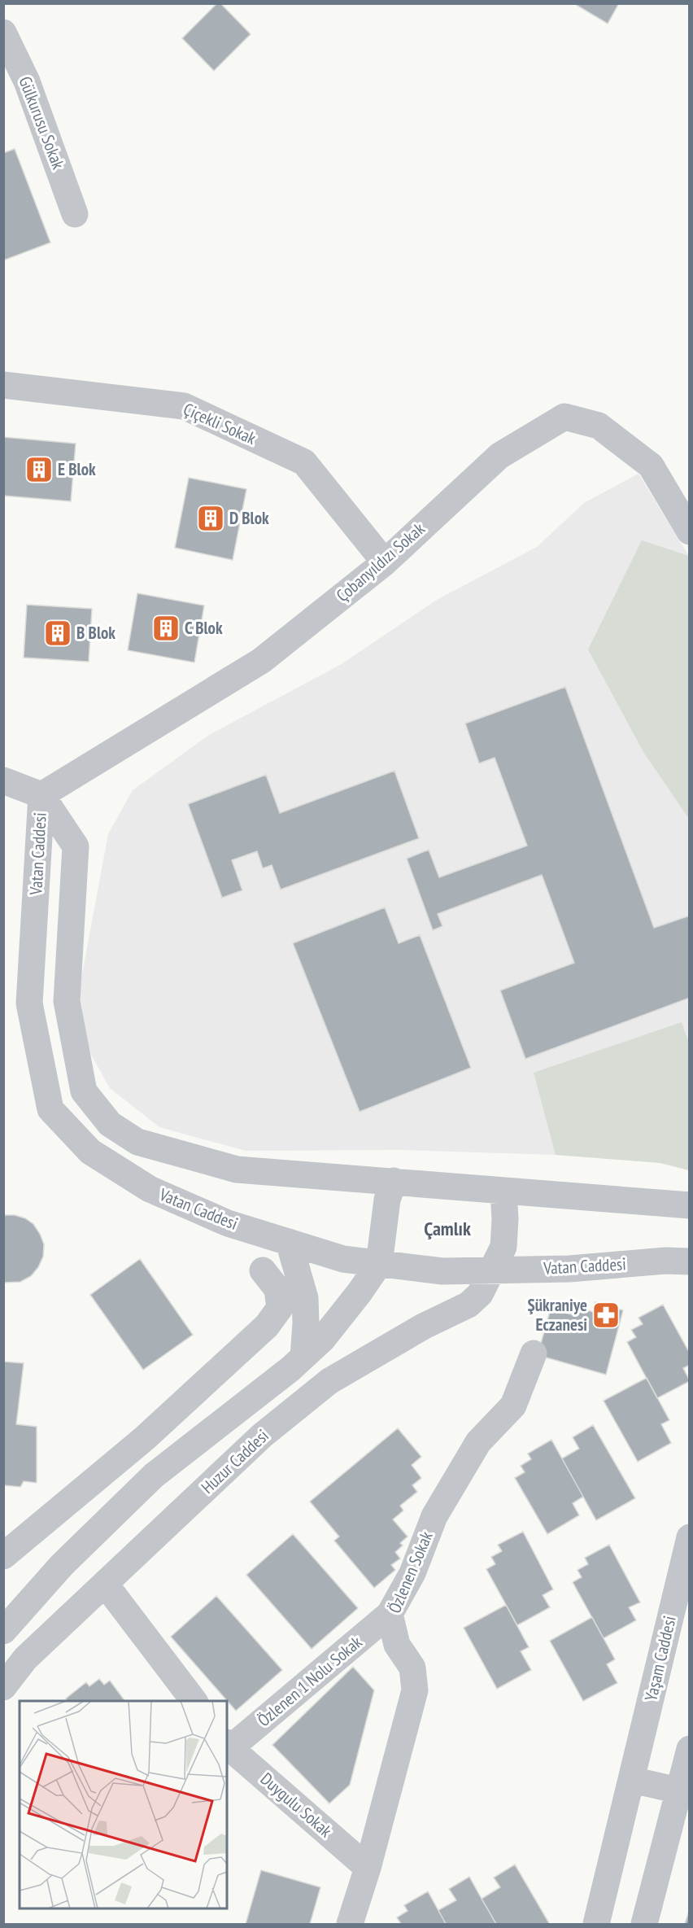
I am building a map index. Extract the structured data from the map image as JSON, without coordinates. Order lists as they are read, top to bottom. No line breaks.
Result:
{"streets":{"street":["Gülkurusu Sokak","Çiçekli Sokak","Çobanyıldızı Sokak","Vatan Caddesi","Huzur Caddesi","Özlenen Sokak","Yaşam Caddesi","Özlenen 1 Nolu Sokak","Duygulu Sokak"]},"crossings":[["Çiçekli Sokak","Çobanyıldızı Sokak"],["Çobanyıldızı Sokak","Vatan Caddesi"],["Vatan Caddesi","Huzur Caddesi"],["Özlenen Sokak","Özlenen 1 Nolu Sokak"],["Özlenen Sokak","Duygulu Sokak"],["Özlenen 1 Nolu Sokak","Duygulu Sokak"]],"districts":["Çamlık"],"places":{"building":["E Blok","D Blok","C Blok","B Blok"],"pharmacy":["Şükraniye Eczanesi"]}}
